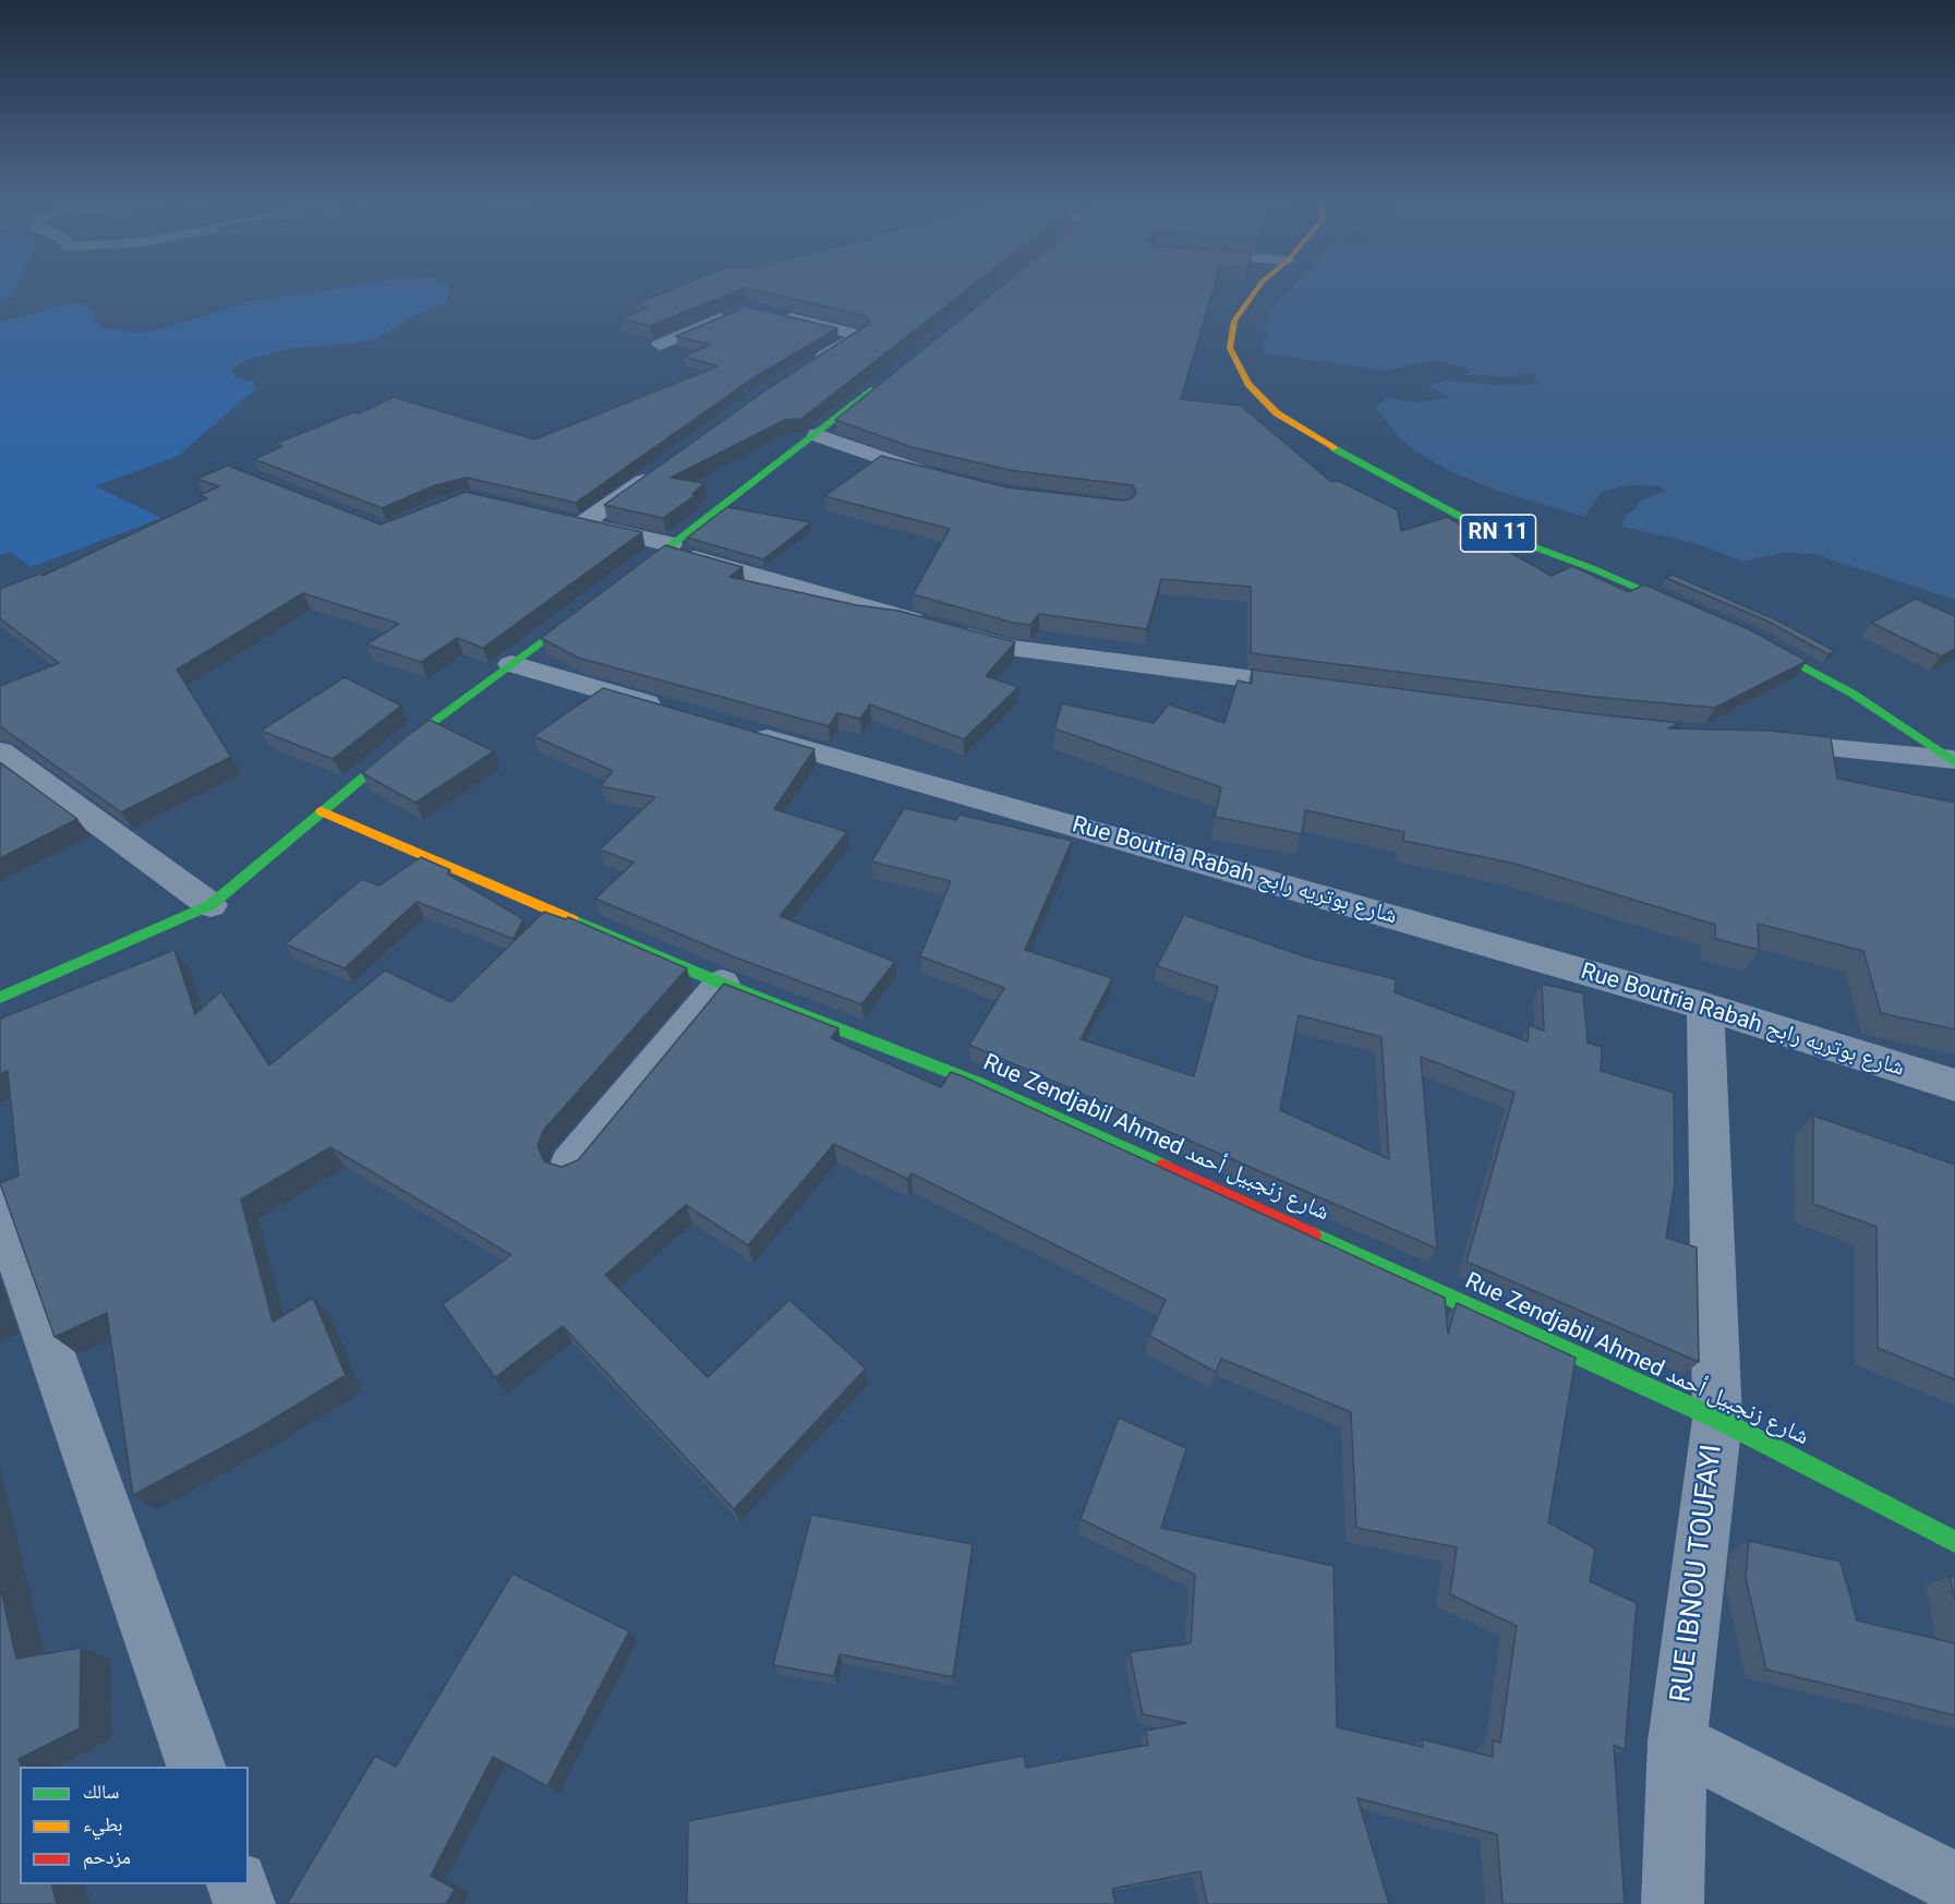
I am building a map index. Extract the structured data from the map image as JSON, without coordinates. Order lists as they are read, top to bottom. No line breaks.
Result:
{"streets":{"main road":["RN 11","Rue Zendjabil Ahmed شارع زنجبيل أحمد"],"street":["Rue Boutria Rabah شارع بوتريه رابح","RUE IBNOU TOUFAYI"]},"crossings":[["Rue Boutria Rabah شارع بوتريه رابح","RUE IBNOU TOUFAYI"],["Rue Zendjabil Ahmed شارع زنجبيل أحمد","RUE IBNOU TOUFAYI"]],"legend":["سالك","بطيء","مزدحم"]}
